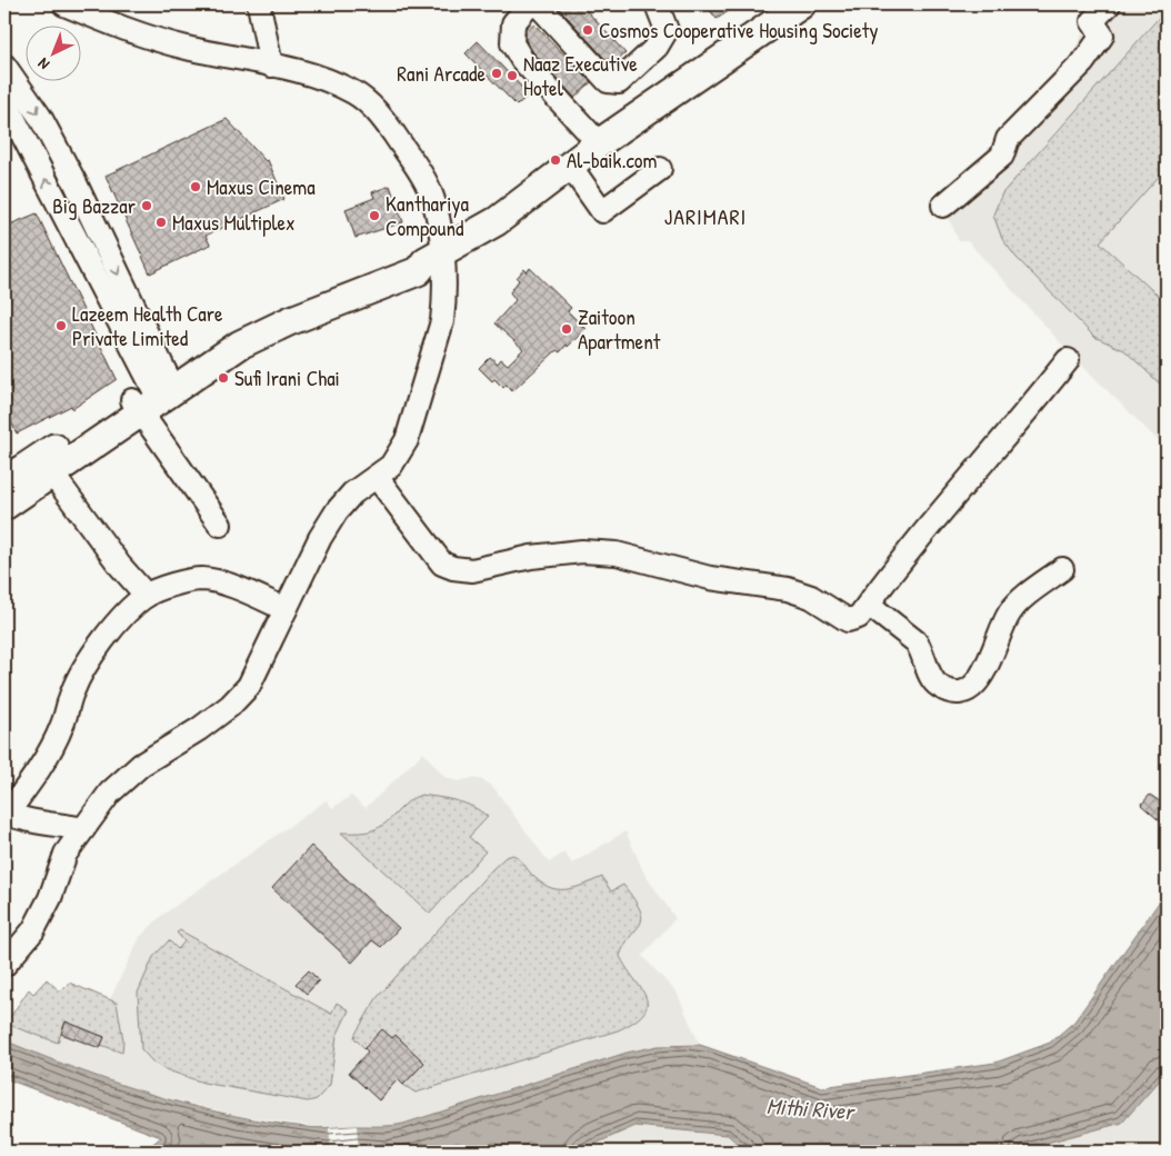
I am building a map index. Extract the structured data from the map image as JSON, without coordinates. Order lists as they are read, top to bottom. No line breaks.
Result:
{"districts":["JARIMARI"],"water":["Mithi River"],"places":["Cosmos Cooperative Housing Society","Rani Arcade","Naaz Executive Hotel","Al-baik.com","Maxus Cinema","Big Bazzar","Kanthariya Compound","Maxus Multiplex","Lazeem Health Care Private Limited","Zaitoon Apartment","Sufi Irani Chai"],"north":"bottom left"}
